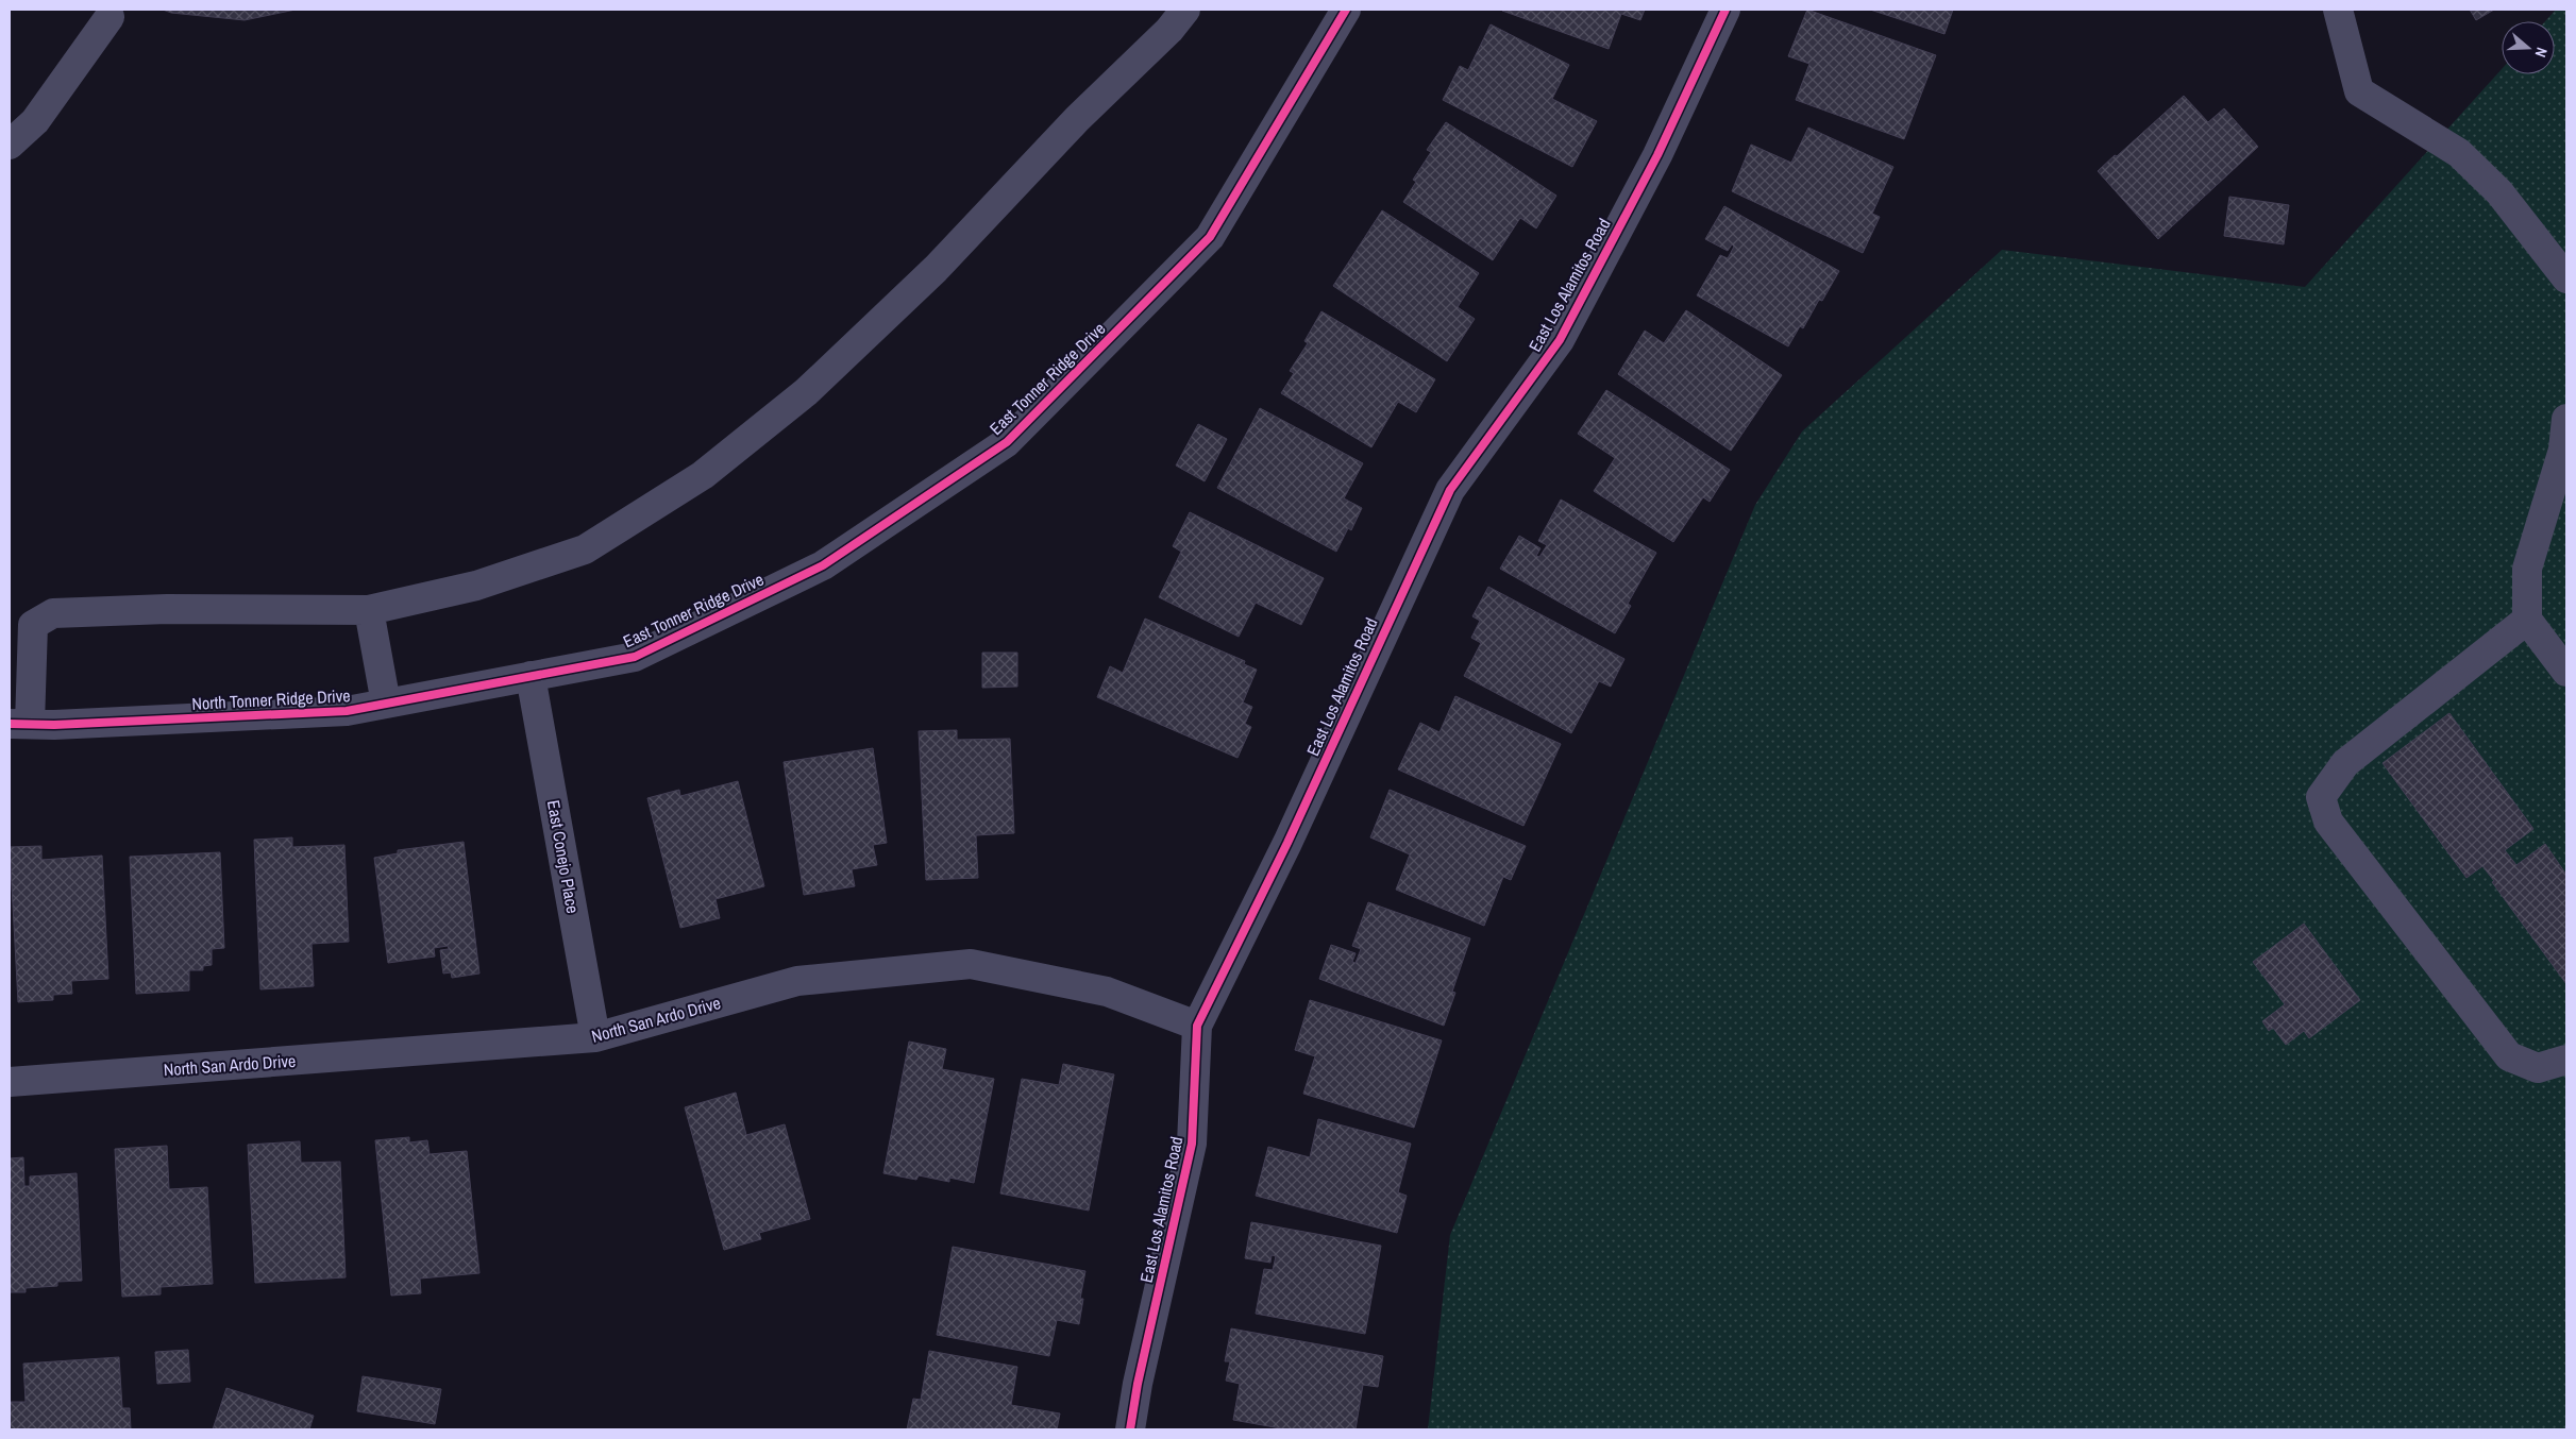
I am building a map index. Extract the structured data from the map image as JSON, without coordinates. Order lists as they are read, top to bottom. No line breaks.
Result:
{"streets":{"street":["East Los Alamitos Road","East Tonner Ridge Drive","North Tonner Ridge Drive","East Conejo Place","North San Ardo Drive"]},"crossings":[["East Los Alamitos Road","North San Ardo Drive"],["East Tonner Ridge Drive","North Tonner Ridge Drive"],["East Tonner Ridge Drive","East Conejo Place"],["North Tonner Ridge Drive","East Conejo Place"],["East Conejo Place","North San Ardo Drive"]],"north":"right"}
